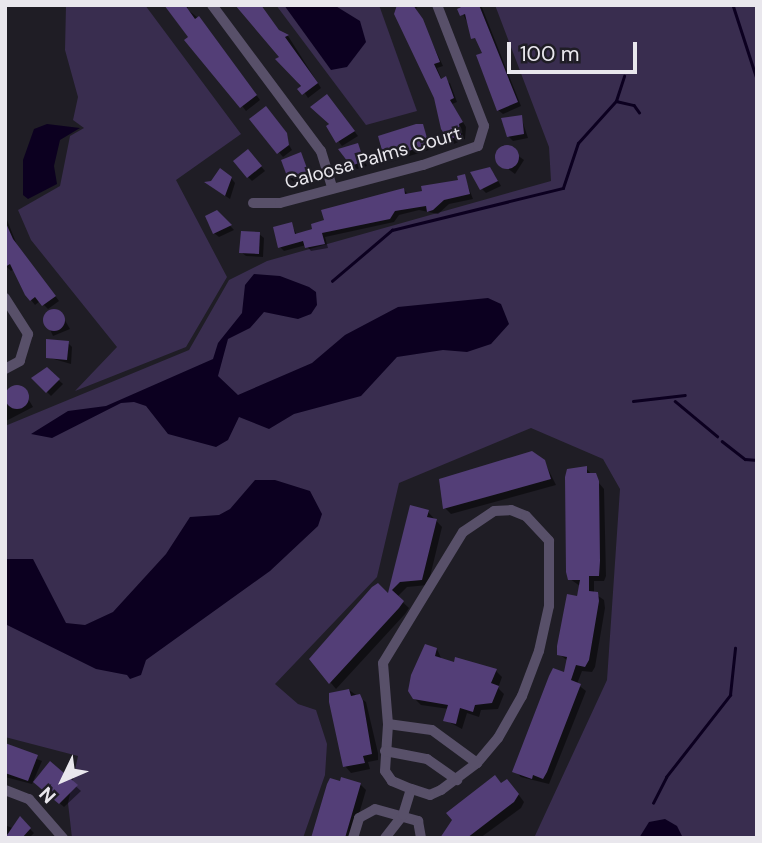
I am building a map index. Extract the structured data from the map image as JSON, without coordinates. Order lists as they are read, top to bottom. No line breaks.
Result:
{"streets":{"street":["Caloosa Palms Court"]},"scale_bar":"100 m","north":"bottom left"}
